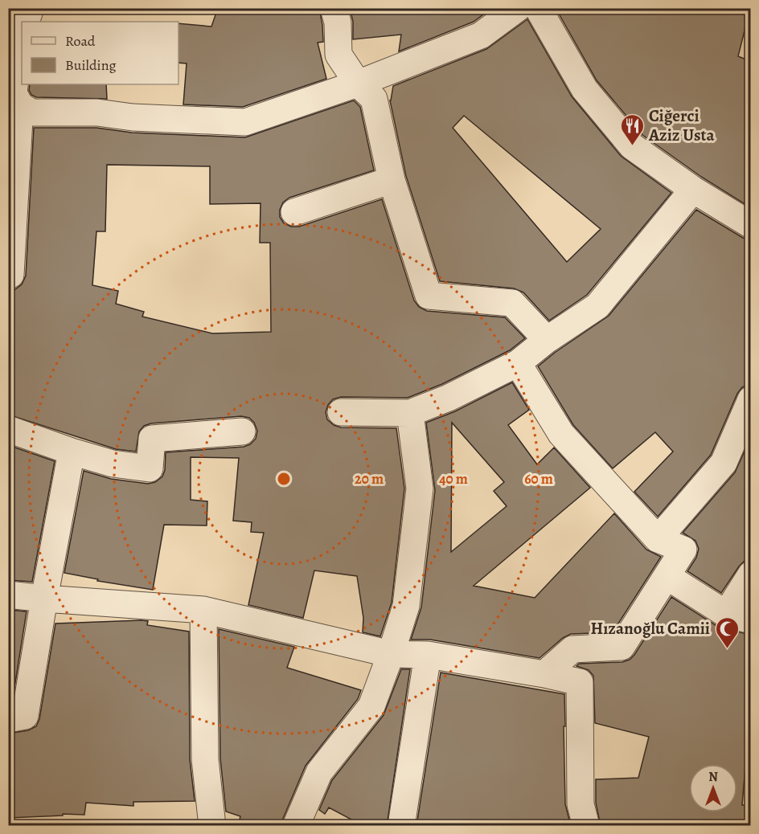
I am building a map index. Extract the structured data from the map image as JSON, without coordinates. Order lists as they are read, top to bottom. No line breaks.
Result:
{"places":{"restaurant":["Ciğerci Aziz Usta"],"mosque":["Hızanoğlu Camii"]},"legend":["Road","Building"],"north":"top","rings":["20 m","40 m","60 m"]}
